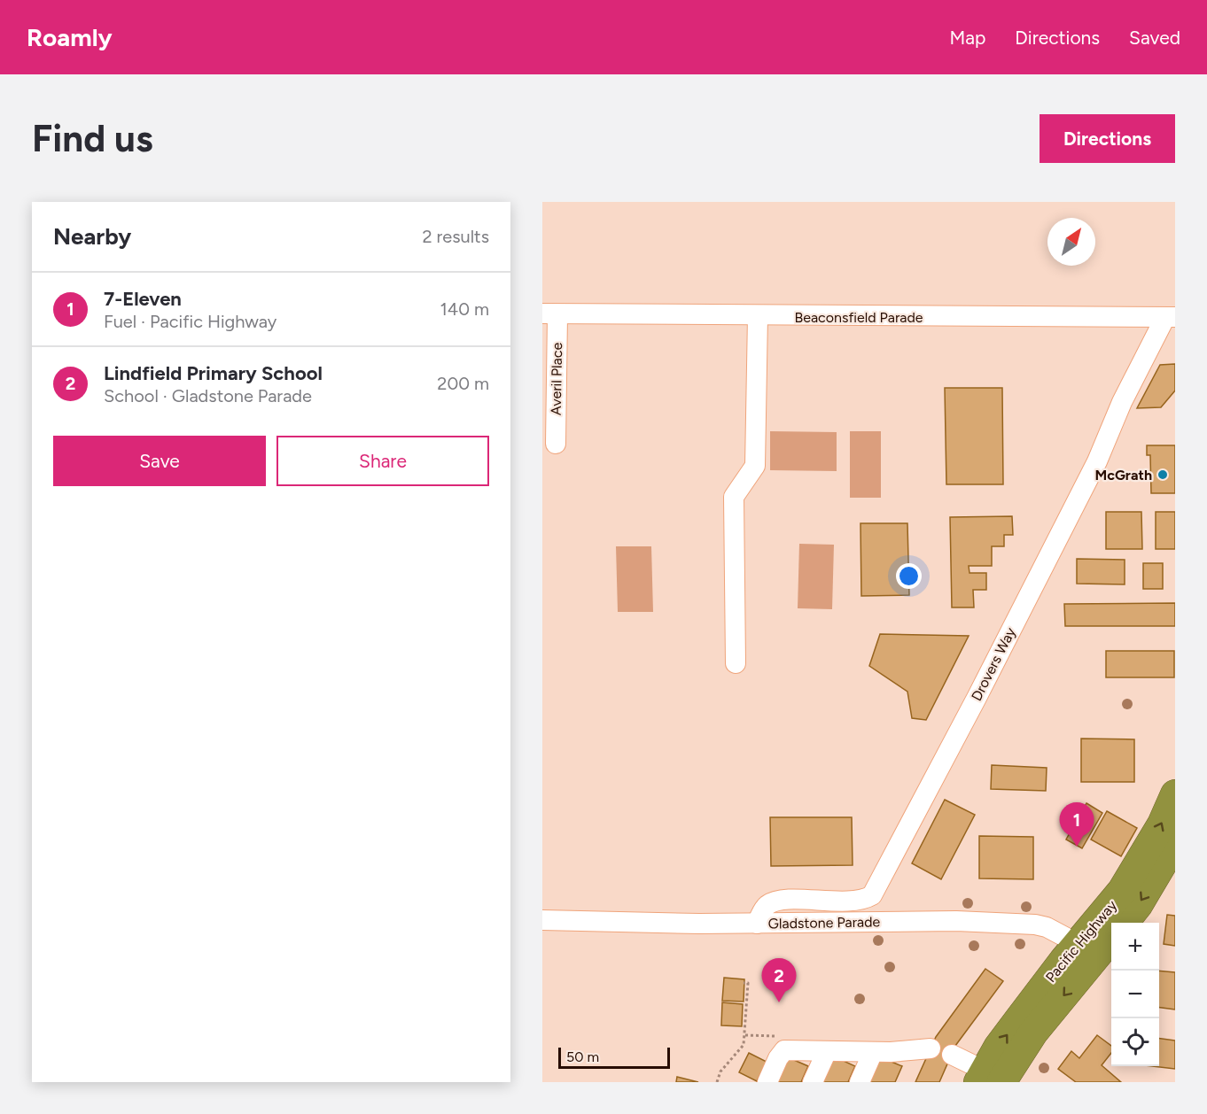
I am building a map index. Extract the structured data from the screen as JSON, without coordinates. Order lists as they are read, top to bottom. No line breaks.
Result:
{"streets":{"highway":["Pacific Highway"],"street":["Beaconsfield Parade","Averil Place","Drovers Way","Gladstone Parade"]},"crossings":[["Beaconsfield Parade","Averil Place"],["Beaconsfield Parade","Drovers Way"],["Drovers Way","Gladstone Parade"],["Gladstone Parade","Pacific Highway"]],"places":["McGrath"],"scale_bar":"50 m","north":"top right","page":{"header":"Roamly","nav":["Map","Directions","Saved"],"buttons":["Directions",["Save","Share"]],"title":"Find us","heading":["Nearby","2 results"],"list":[{"mark":"1","name":"7-Eleven","note":"Fuel · Pacific Highway","value":"140 m"},{"mark":"2","name":"Lindfield Primary School","note":"School · Gladstone Parade","value":"200 m"}],"pins":["1","2"],"map_buttons":["+","−"],"scale":"50 m"}}
